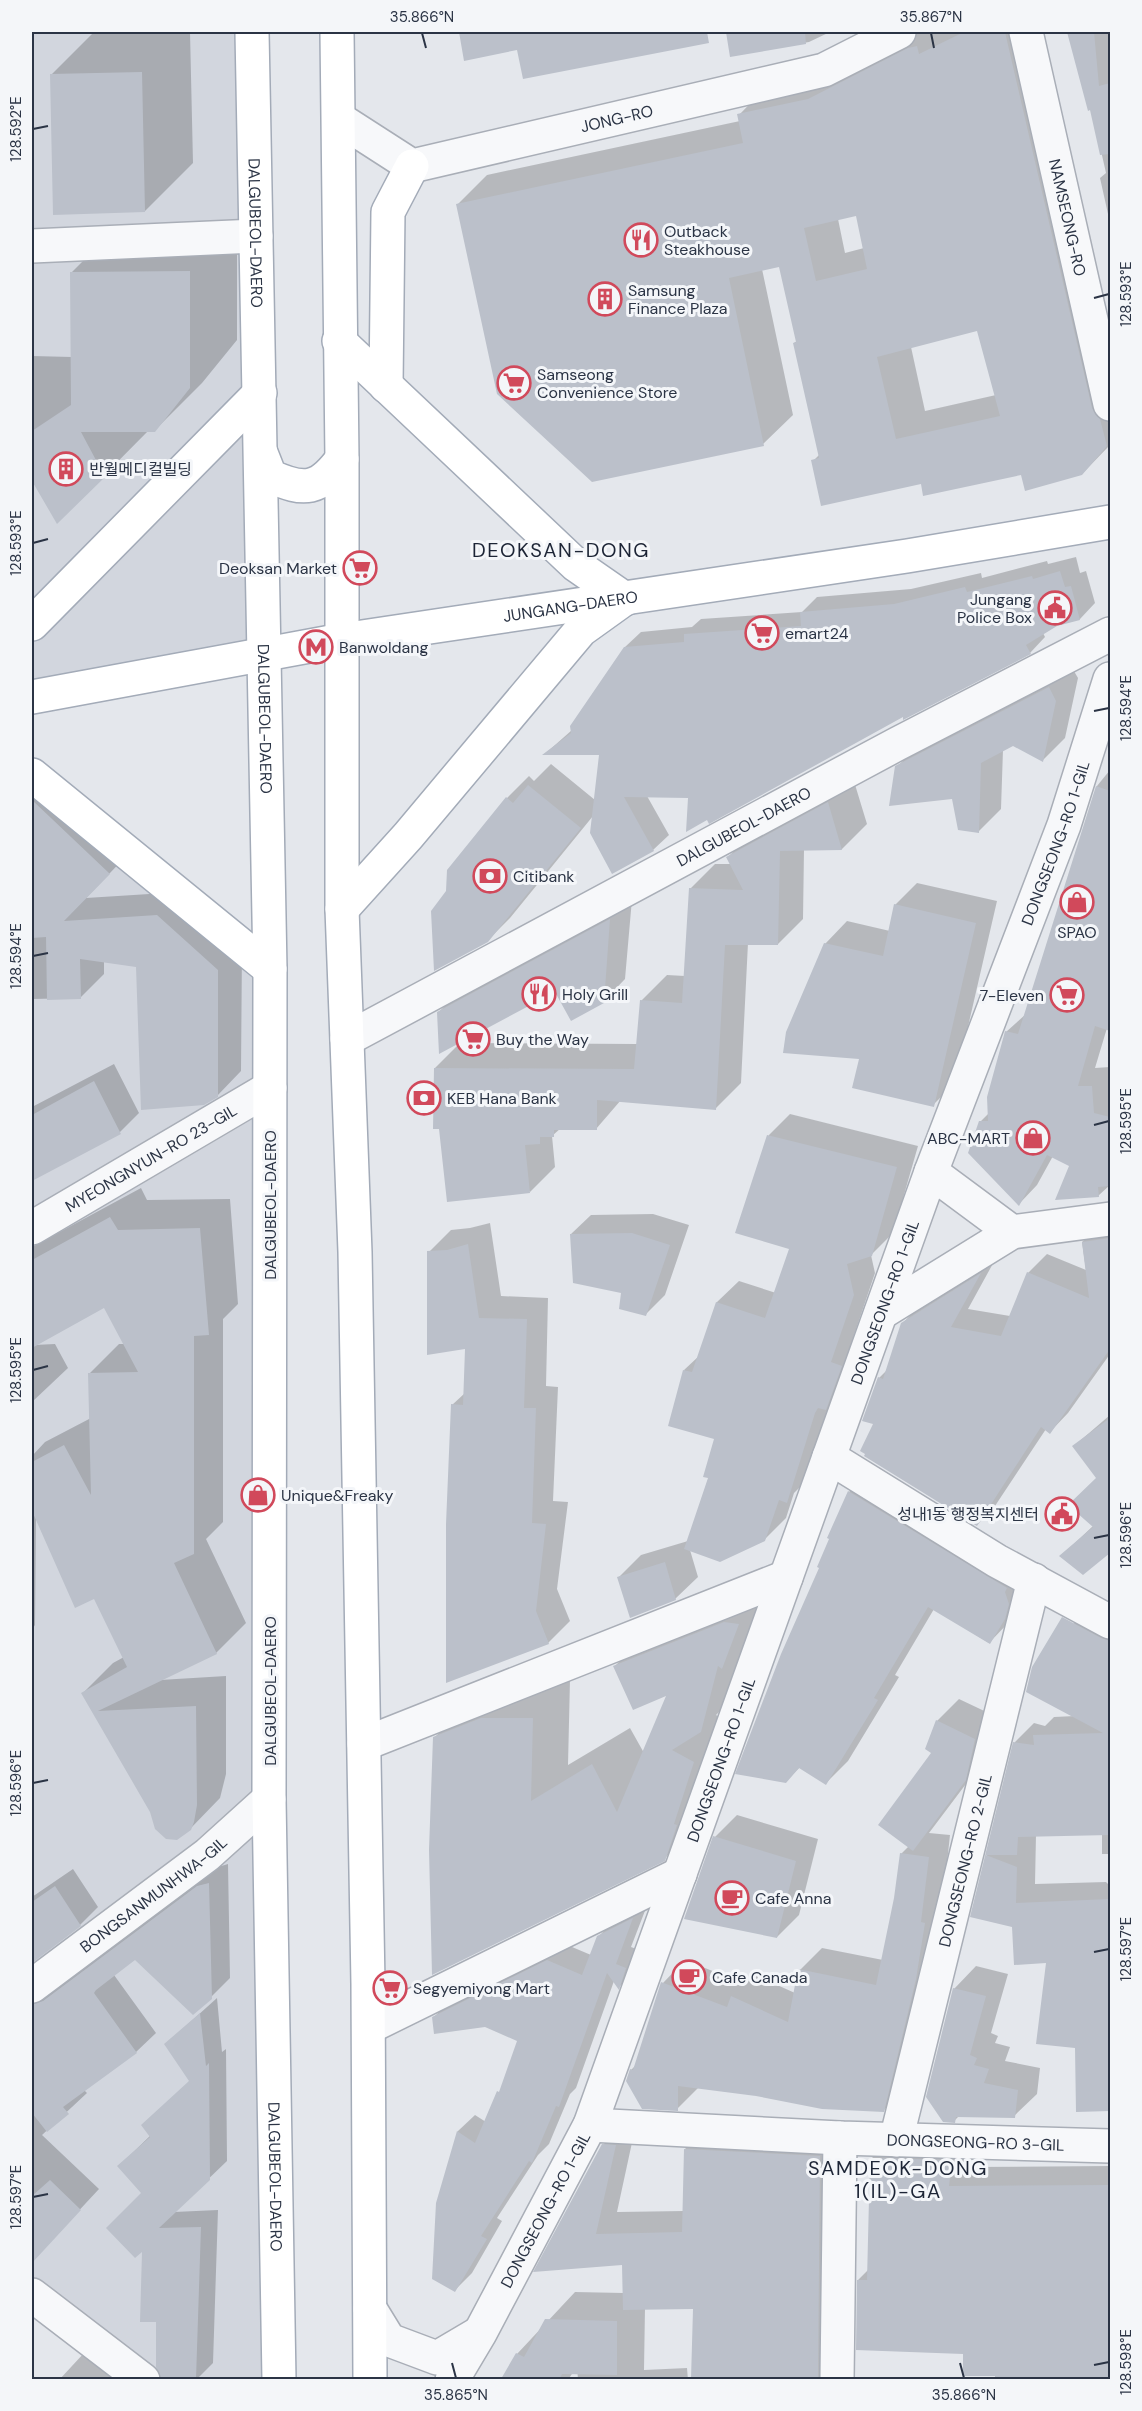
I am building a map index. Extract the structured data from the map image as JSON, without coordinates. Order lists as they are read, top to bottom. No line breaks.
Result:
{"streets":{"main road":["DALGUBEOL-DAERO","JUNGANG-DAERO"],"street":["JONG-RO","NAMSEONG-RO","DONGSEONG-RO 1-GIL","MYEONGNYUN-RO 23-GIL","DONGSEONG-RO 2-GIL","BONGSANMUNHWA-GIL","DONGSEONG-RO 3-GIL"]},"crossings":[["DALGUBEOL-DAERO","JUNGANG-DAERO"],["DALGUBEOL-DAERO","MYEONGNYUN-RO 23-GIL"],["DALGUBEOL-DAERO","BONGSANMUNHWA-GIL"],["DONGSEONG-RO 1-GIL","DONGSEONG-RO 3-GIL"],["DONGSEONG-RO 2-GIL","DONGSEONG-RO 3-GIL"]],"districts":["DEOKSAN-DONG","SAMDEOK-DONG 1(IL)-GA"],"places":{"restaurant":["Outback Steakhouse","Holy Grill"],"building":["Samsung Finance Plaza","반월메디컬빌딩"],"supermarket":["Samseong Convenience Store","Deoksan Market","emart24","7-Eleven","Buy the Way","Segyemiyong Mart"],"public building":["Jungang Police Box","성내1동 행정복지센터"],"metro station":["Banwoldang"],"bank":["Citibank","KEB Hana Bank"],"shop":["SPAO","ABC-MART","Unique&Freaky"],"cafe":["Cafe Anna","Cafe Canada"]},"coordinates":["35.866°N","35.867°N","128.592°E","128.593°E","128.594°E","128.595°E","128.596°E","128.597°E","128.598°E","35.865°N"]}
